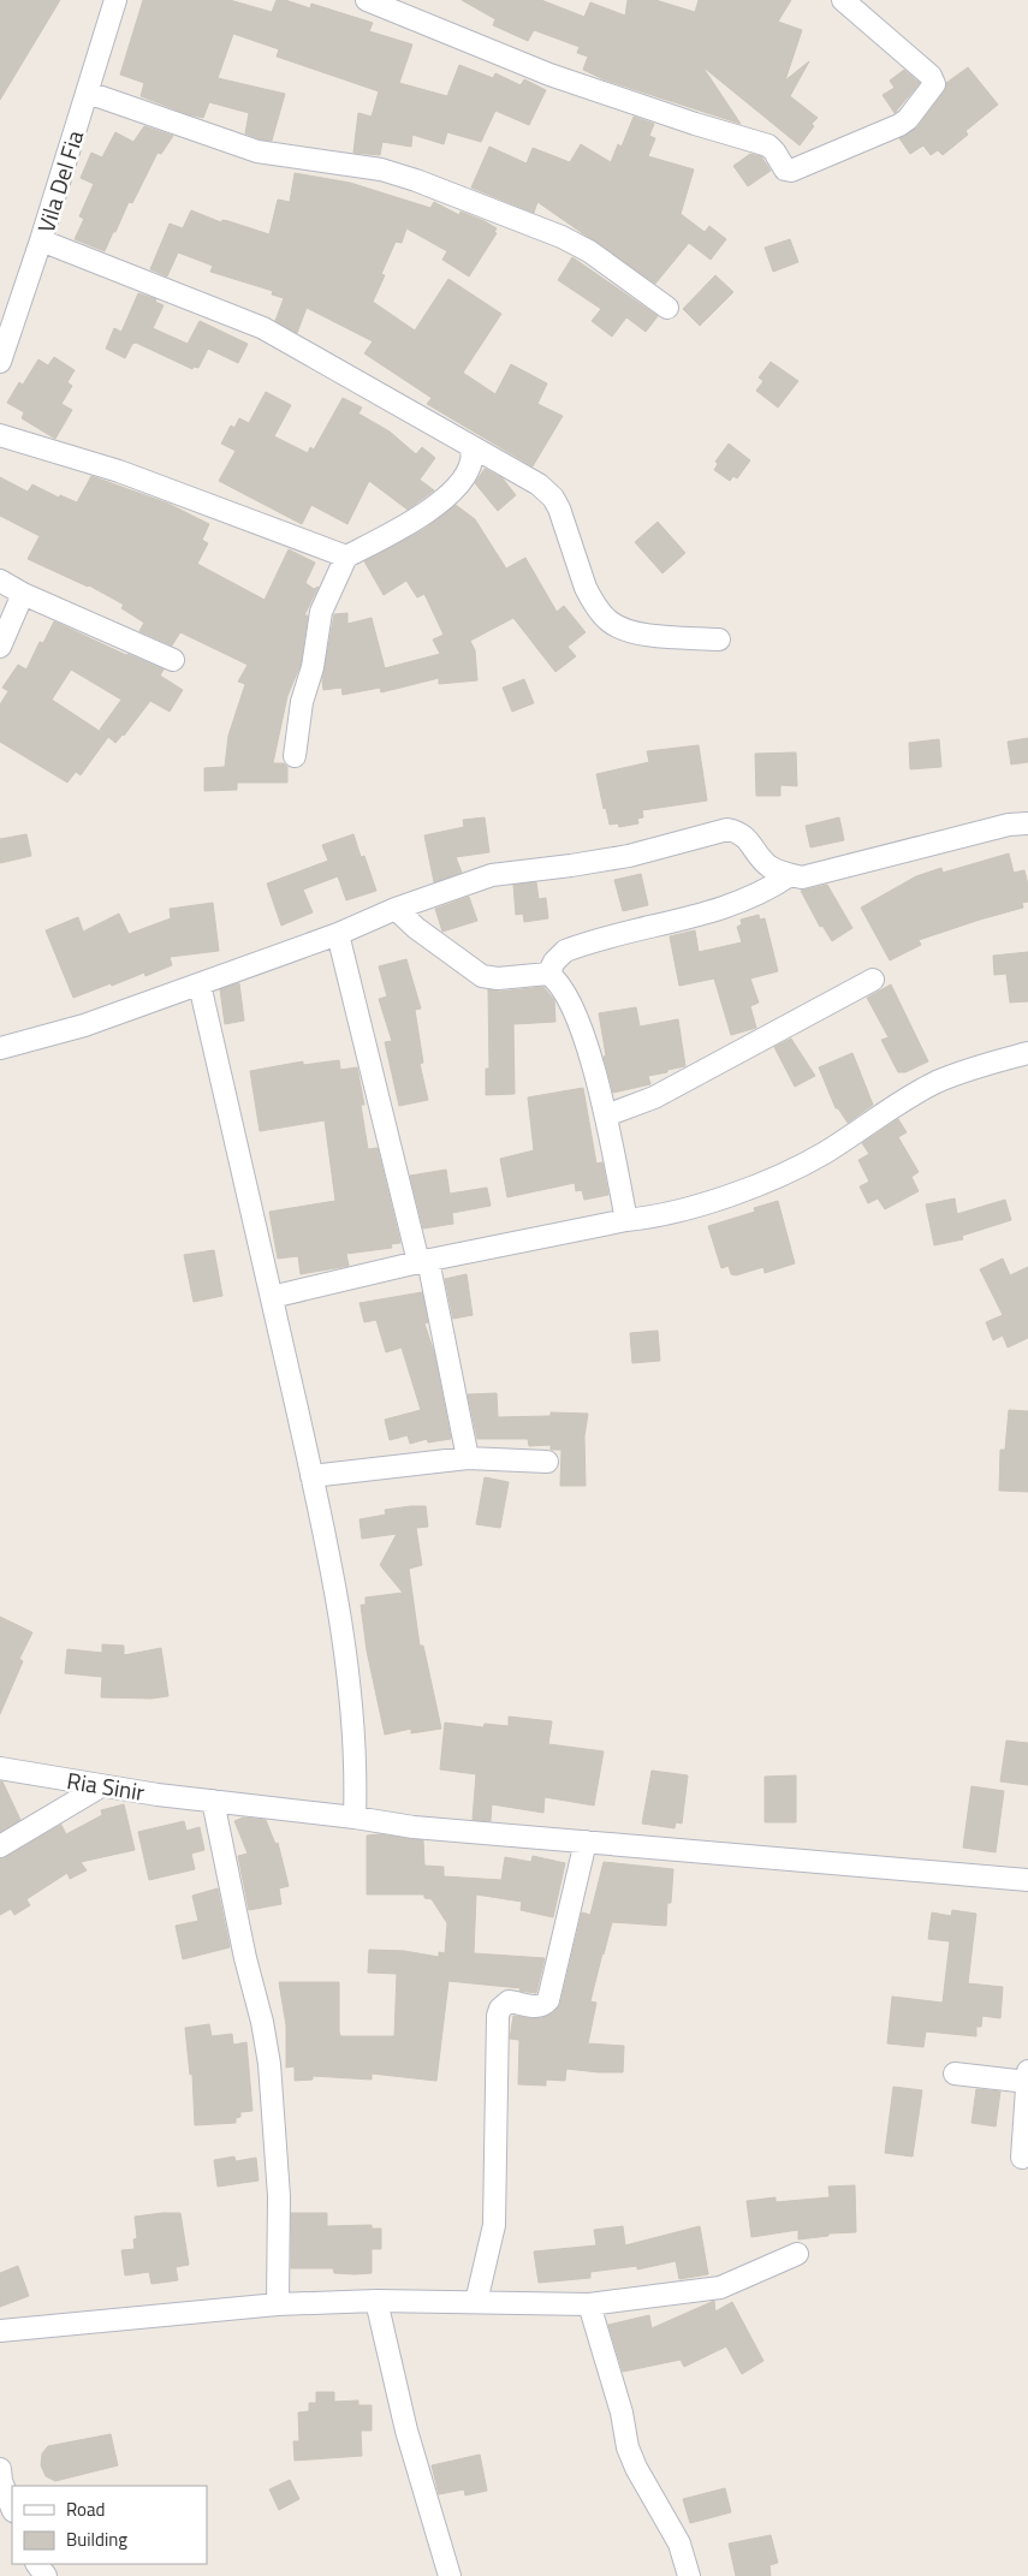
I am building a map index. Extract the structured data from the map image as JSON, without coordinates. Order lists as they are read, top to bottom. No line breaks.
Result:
{"streets":{"street":["Vila Del Fia","Ria Sinir"]},"legend":["Road","Building"]}
